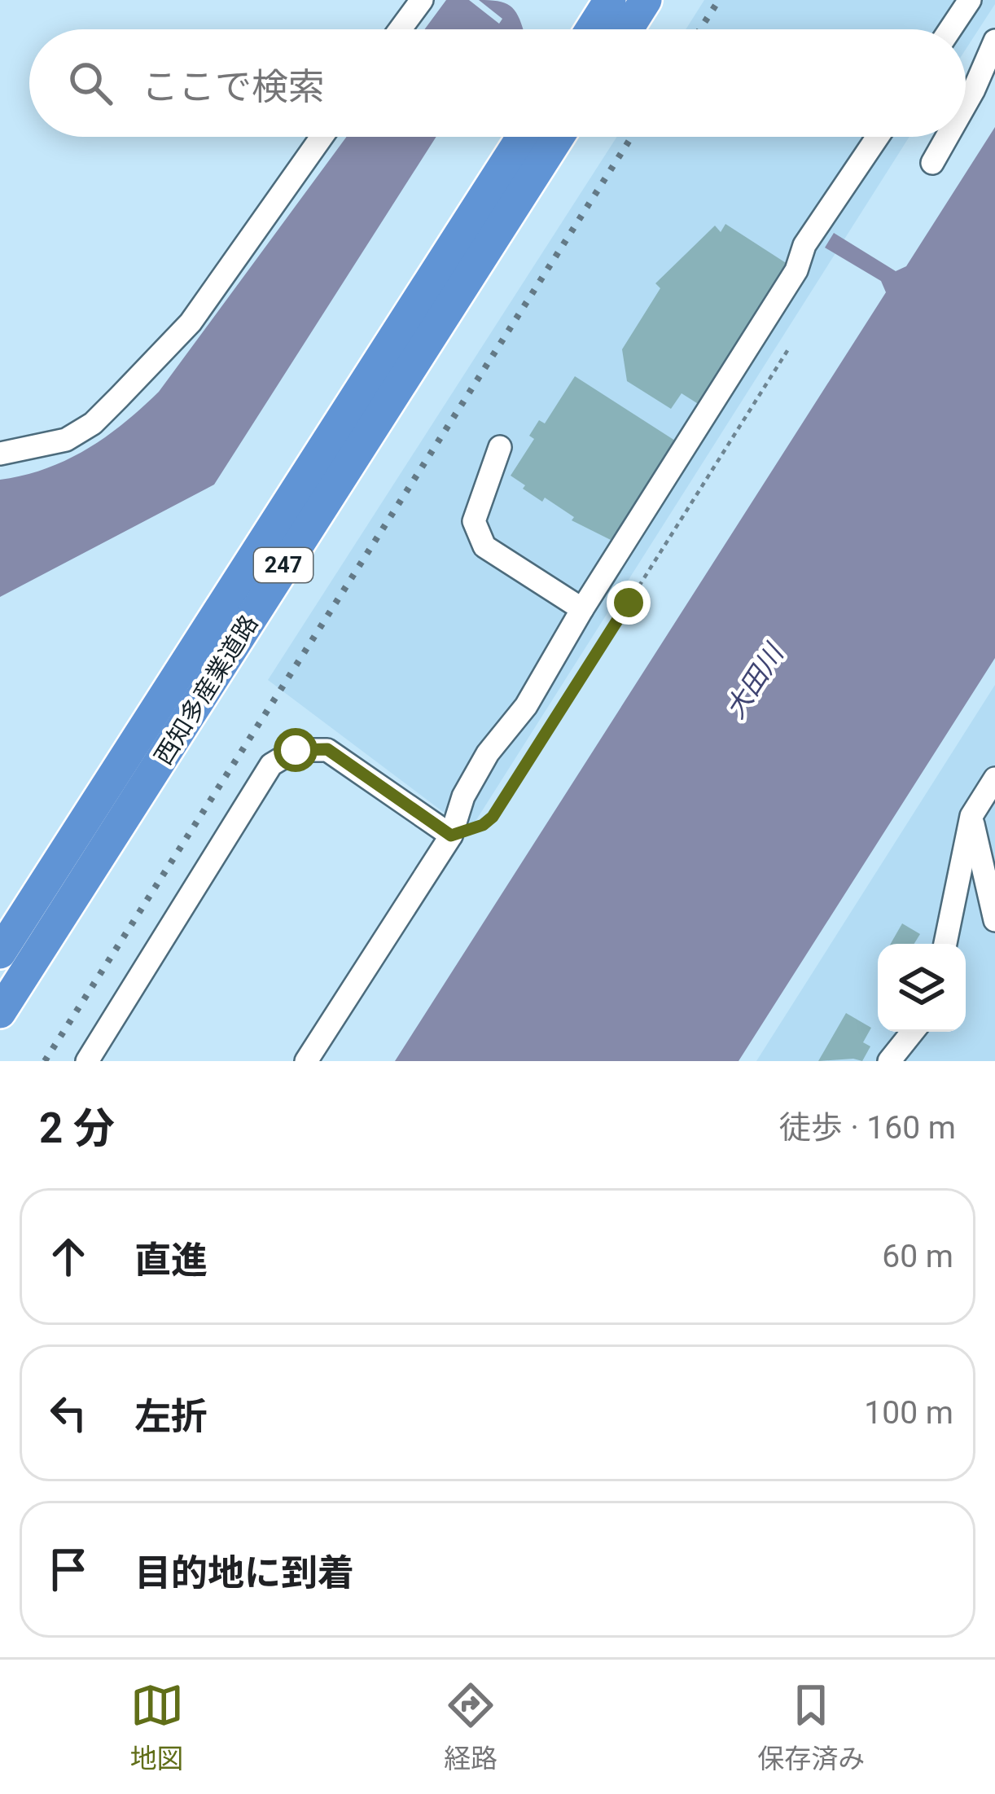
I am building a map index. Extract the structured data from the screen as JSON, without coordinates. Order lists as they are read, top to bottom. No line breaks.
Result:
{"streets":{"highway":["247","西知多産業道路"]},"water":["大田川"],"page":{"search":"ここで検索","heading":["2 分","徒歩 · 160 m"],"list":[["直進","60 m"],["左折","100 m"],"目的地に到着"],"nav":["地図","経路","保存済み"]}}
